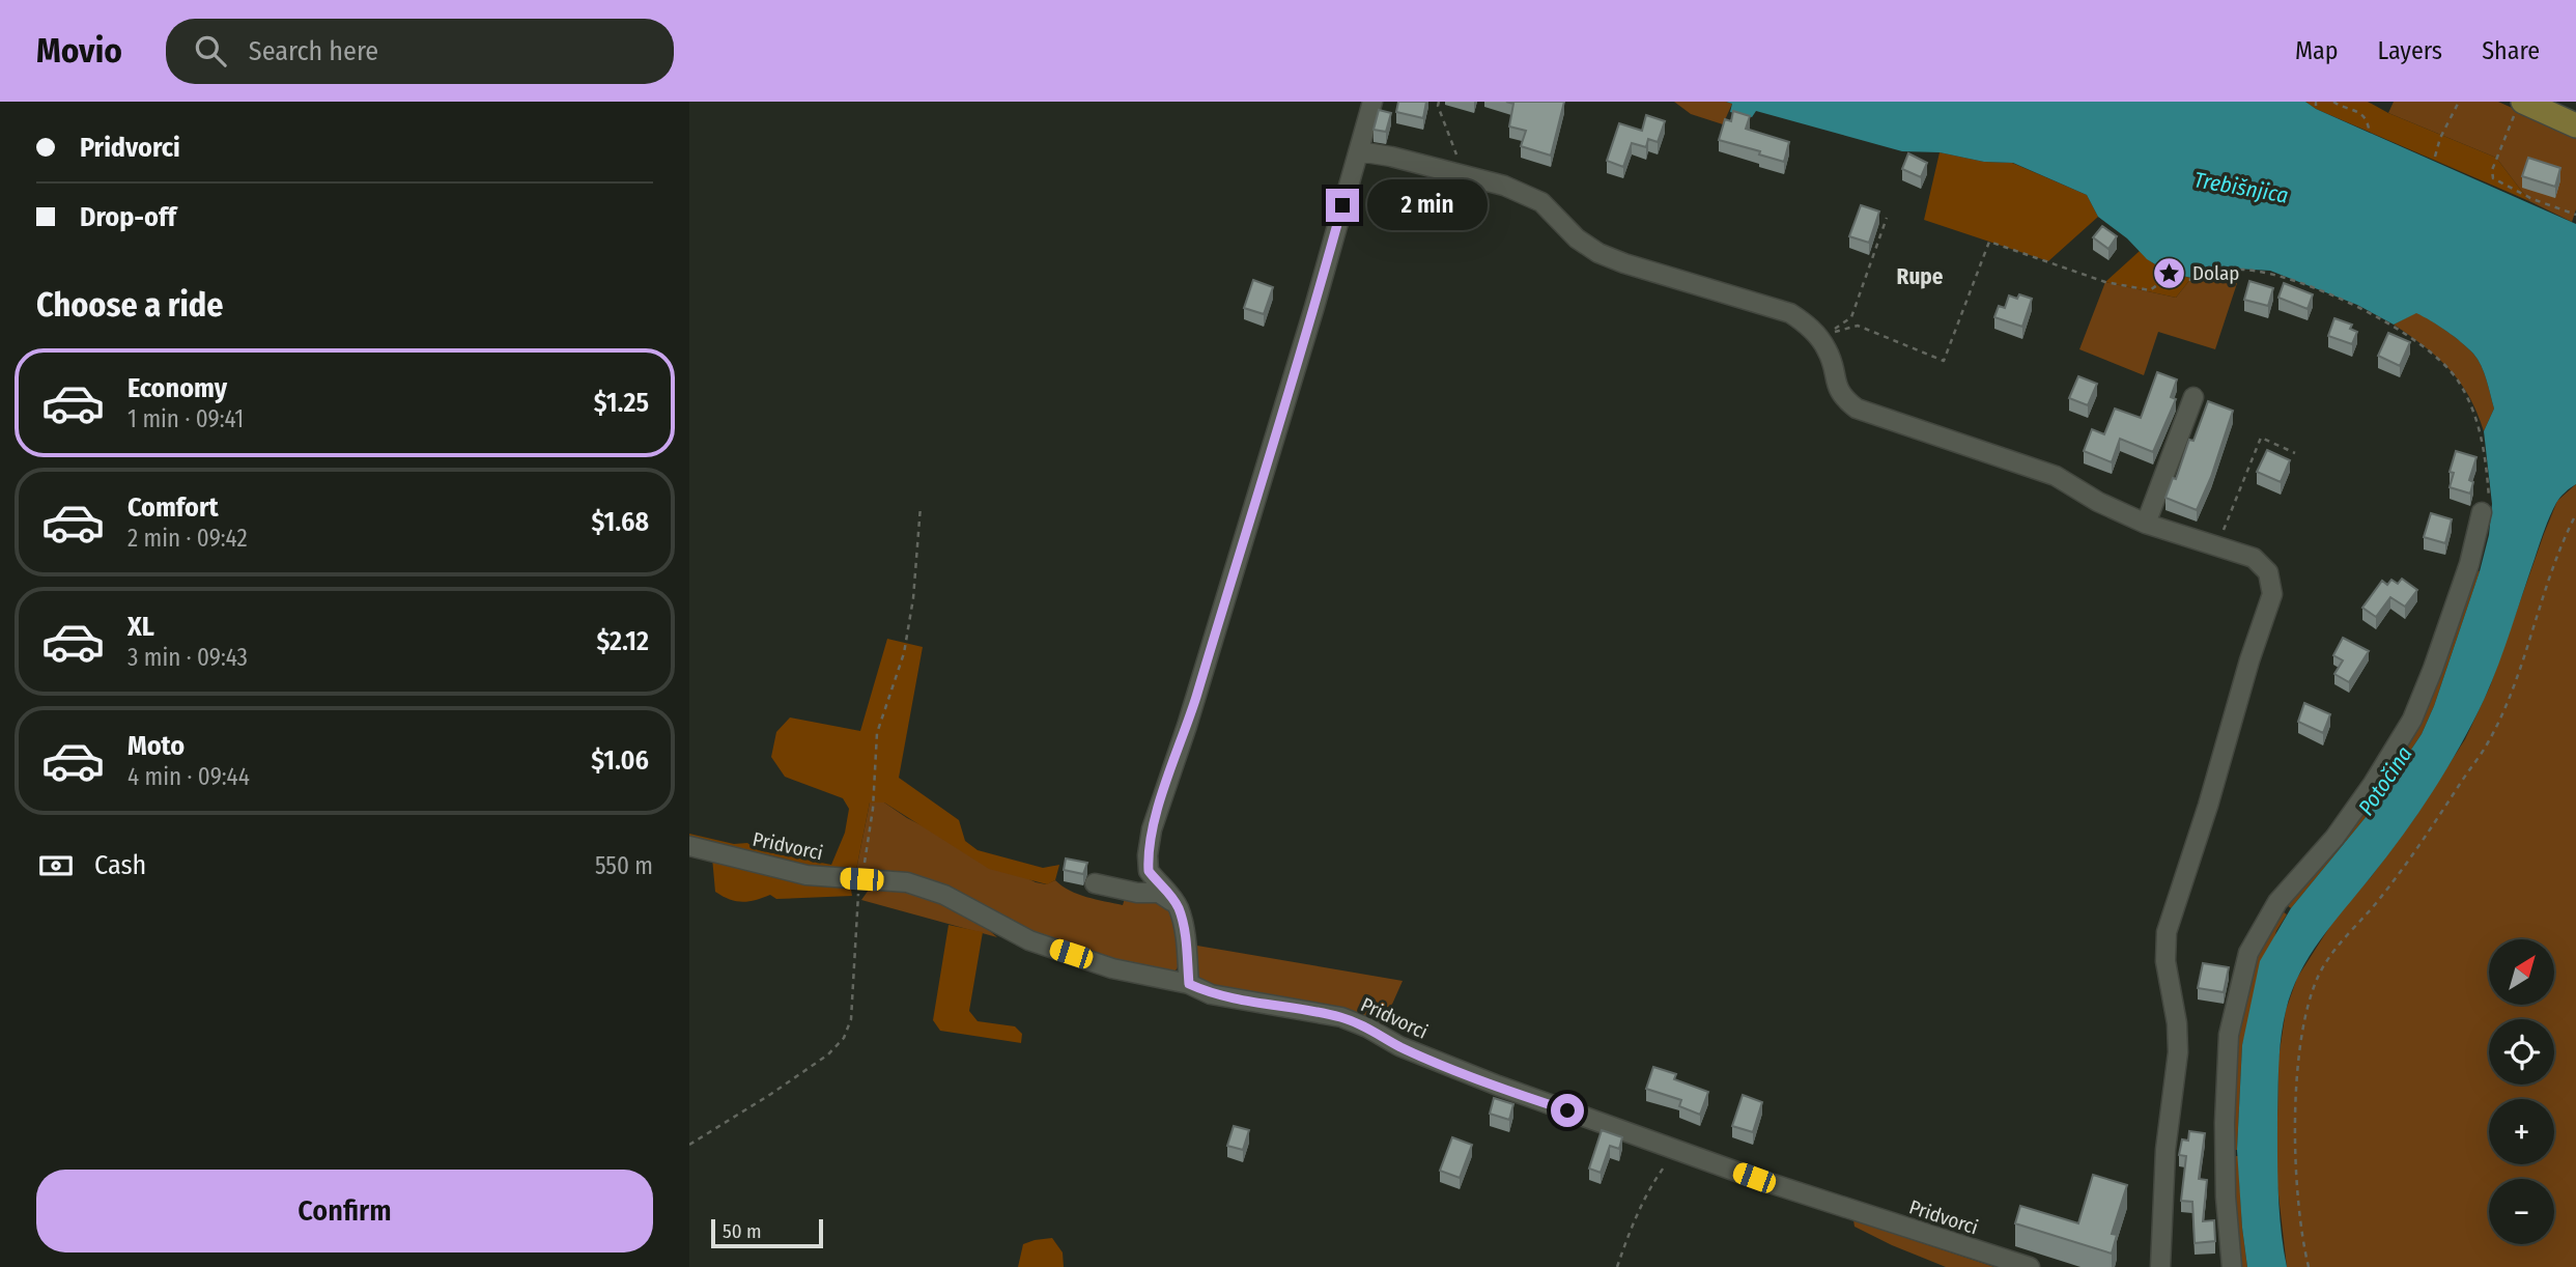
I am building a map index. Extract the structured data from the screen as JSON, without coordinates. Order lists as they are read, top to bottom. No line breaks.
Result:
{"streets":{"street":["Pridvorci"]},"districts":["Rupe"],"water":["Trebišnjica","Potočina"],"places":{"place":["Dolap"]},"scale_bar":"50 m","north":"top right","page":{"header":"Movio","search":"Search here","nav":["Map","Layers","Share"],"banner":["Pridvorci","Drop-off"],"bubble":"2 min","heading":"Choose a ride","list":[{"name":"Economy","note":"1 min · 09:41","value":"$1.25"},{"name":"Comfort","note":"2 min · 09:42","value":"$1.68"},{"name":"XL","note":"3 min · 09:43","value":"$2.12"},{"name":"Moto","note":"4 min · 09:44","value":"$1.06"}],"pay":["Cash","550 m"],"map_buttons":["+","−"],"buttons":"Confirm","scale":"50 m"}}
